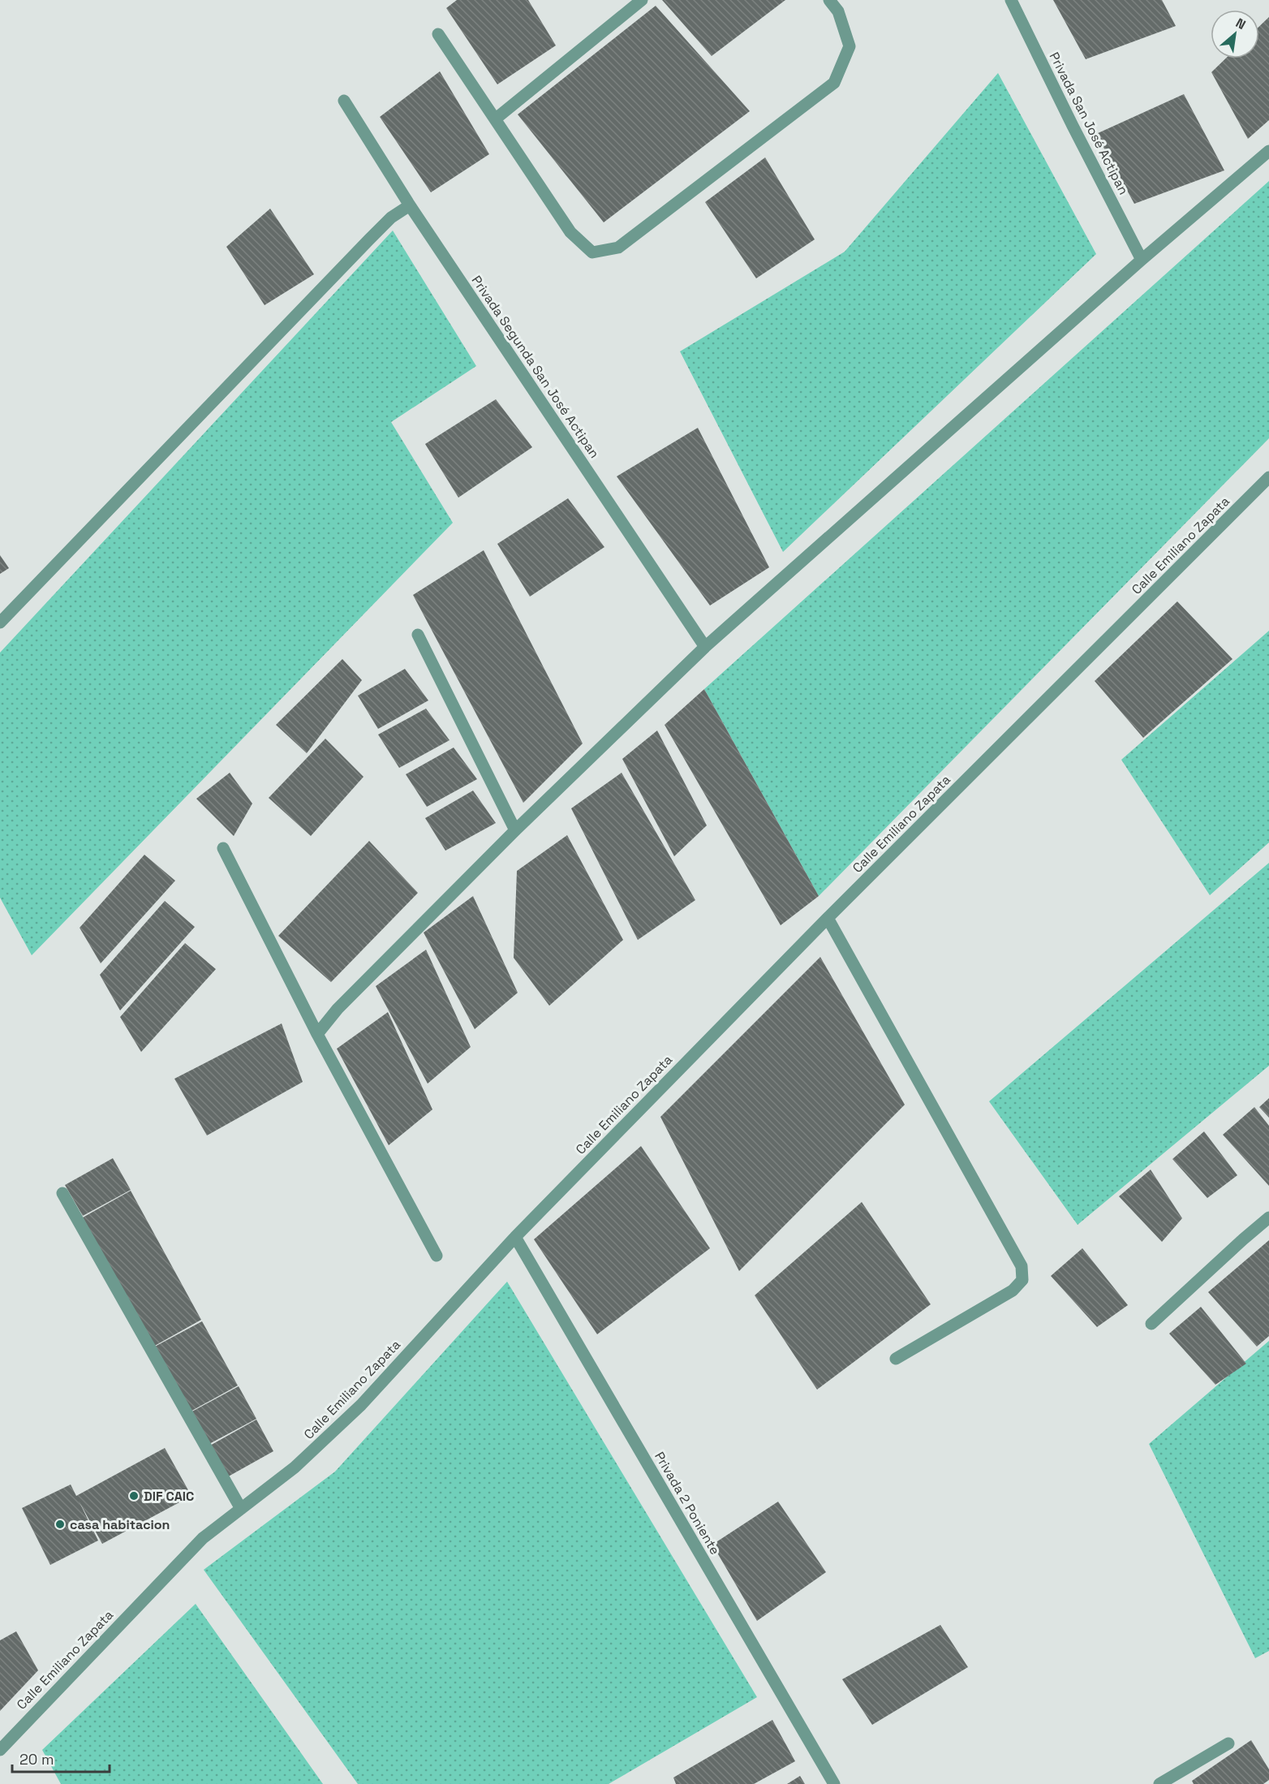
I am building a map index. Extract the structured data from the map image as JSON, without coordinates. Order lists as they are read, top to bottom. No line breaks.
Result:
{"streets":{"street":["Privada San José Actipan","Privada Segunda San José Actipan","Calle Emiliano Zapata","Privada 2 Poniente"]},"crossings":[["Calle Emiliano Zapata","Privada 2 Poniente"]],"places":["DIF CAIC","casa habitacion"],"scale_bar":"20 m","north":"top right"}
